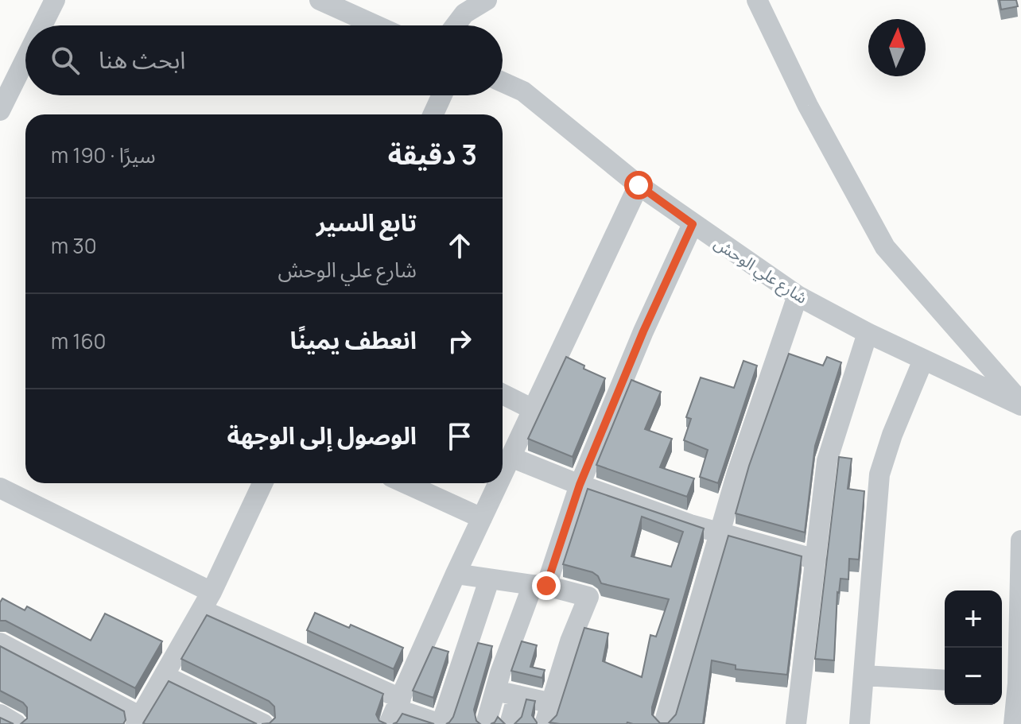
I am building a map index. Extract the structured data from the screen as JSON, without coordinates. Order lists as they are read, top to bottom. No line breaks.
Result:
{"streets":{"street":["شارع علي الوحش"]},"north":"top","page":{"search":"ابحث هنا","heading":["3 دقيقة","سيرًا · 190 m"],"list":[["تابع السير","شارع علي الوحش","30 m"],["انعطف يمينًا","160 m"],"الوصول إلى الوجهة"],"map_buttons":["+","−"]}}
